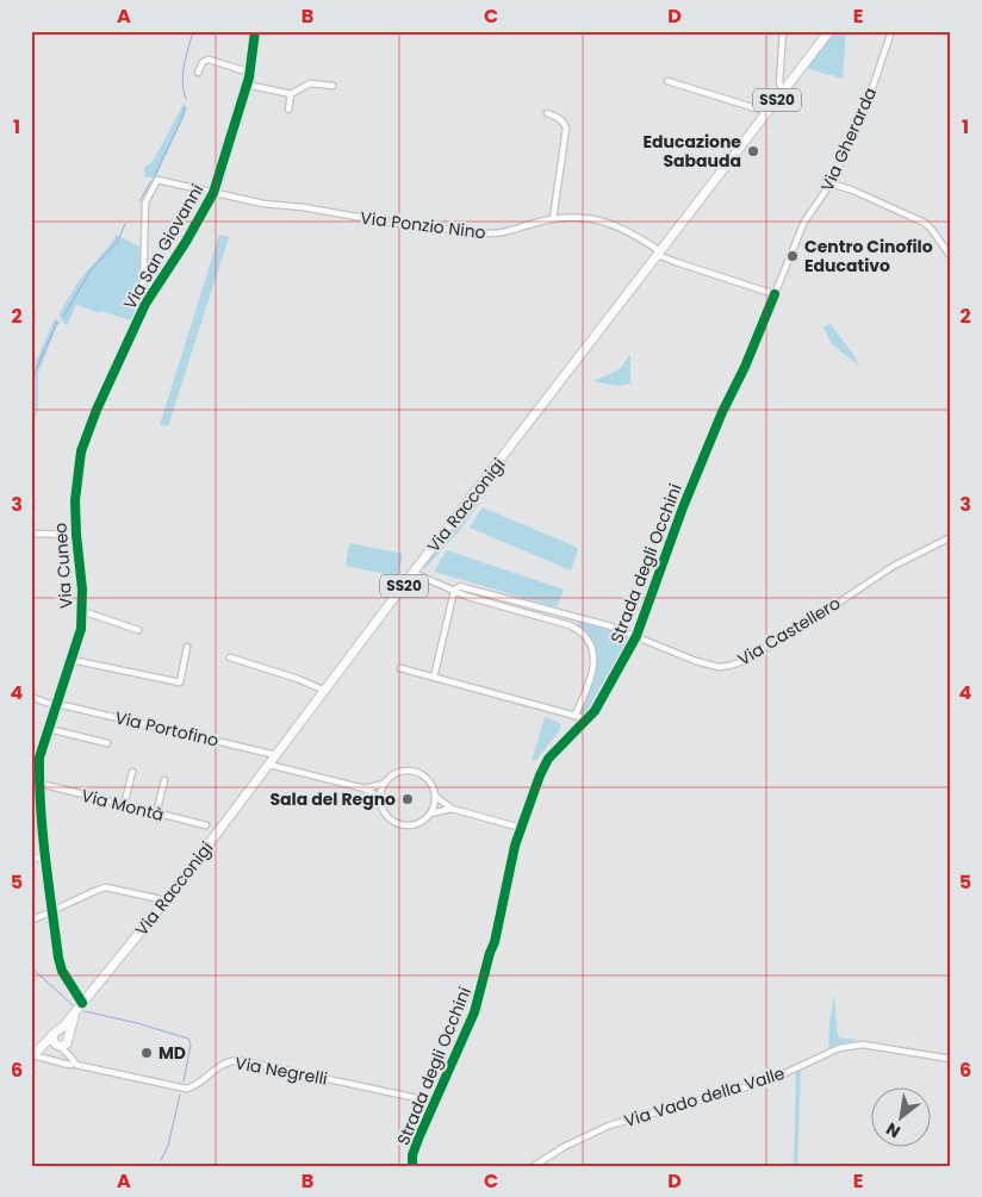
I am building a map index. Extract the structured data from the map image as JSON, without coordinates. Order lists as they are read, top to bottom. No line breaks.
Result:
{"streets":{"main road":["SS20","Via Racconigi"],"street":["Via Gherarda","Via Ponzio Nino","Via San Giovanni","Strada degli Occhini","Via Cuneo","Via Castellero","Via Portofino","Via Montà","Via Negrelli","Via Vado della Valle"]},"crossings":[["Via Gherarda","Strada degli Occhini"],["Via Ponzio Nino","Via San Giovanni"],["Via Ponzio Nino","Via Racconigi"],["Via San Giovanni","Via Cuneo"],["Via Racconigi","Via Cuneo"],["Via Racconigi","Via Castellero"],["Via Racconigi","Via Portofino"],["Strada degli Occhini","Via Castellero"],["Strada degli Occhini","Via Negrelli"],["Via Cuneo","Via Portofino"],["Via Cuneo","Via Montà"]],"places":["Educazione Sabauda","Centro Cinofilo Educativo","Sala del Regno","MD"],"north":"bottom left","grid":{"columns":["A","B","C","D","E"],"rows":["1","2","3","4","5","6"]}}
